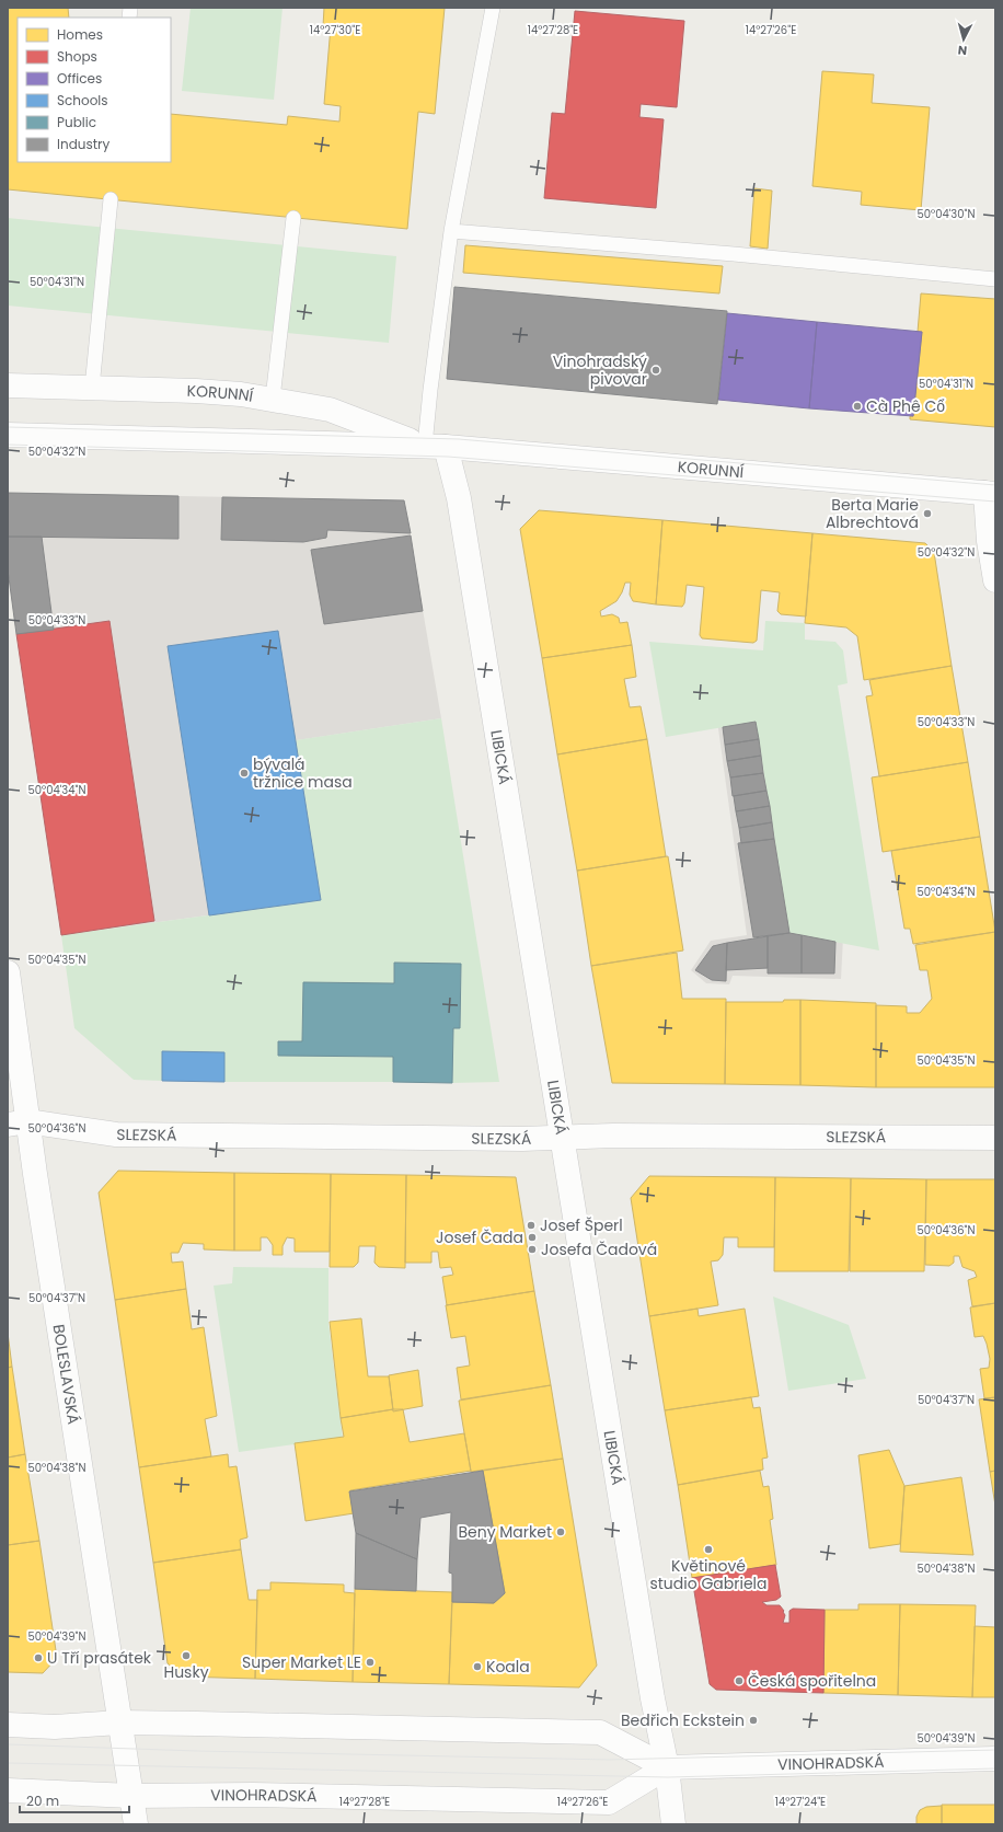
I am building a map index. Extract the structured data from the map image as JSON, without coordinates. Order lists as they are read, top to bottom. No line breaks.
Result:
{"streets":{"street":["KORUNNÍ","LIBICKÁ","SLEZSKÁ","BOLESLAVSKÁ","VINOHRADSKÁ"]},"crossings":[["KORUNNÍ","LIBICKÁ"],["LIBICKÁ","SLEZSKÁ"],["LIBICKÁ","VINOHRADSKÁ"],["SLEZSKÁ","BOLESLAVSKÁ"],["BOLESLAVSKÁ","VINOHRADSKÁ"]],"places":["Vinohradský pivovar","Cà Phê Cổ","Berta Marie Albrechtová","bývalá tržnice masa","Josef Šperl","Josef Čada","Josefa Čadová","Beny Market","Květinové studio Gabriela","Husky","U Tří prasátek","Super Market LE","Koala","Česká spořitelna","Bedřich Eckstein"],"legend":["Homes","Shops","Offices","Schools","Public","Industry"],"scale_bar":"20 m","north":"bottom","coordinates":["14°27'30\"E","14°27'28\"E","14°27'26\"E","50°04'30\"N","50°04'31\"N","50°04'32\"N","50°04'33\"N","50°04'34\"N","50°04'35\"N","50°04'36\"N","50°04'37\"N","50°04'38\"N","50°04'39\"N","14°27'24\"E"]}
